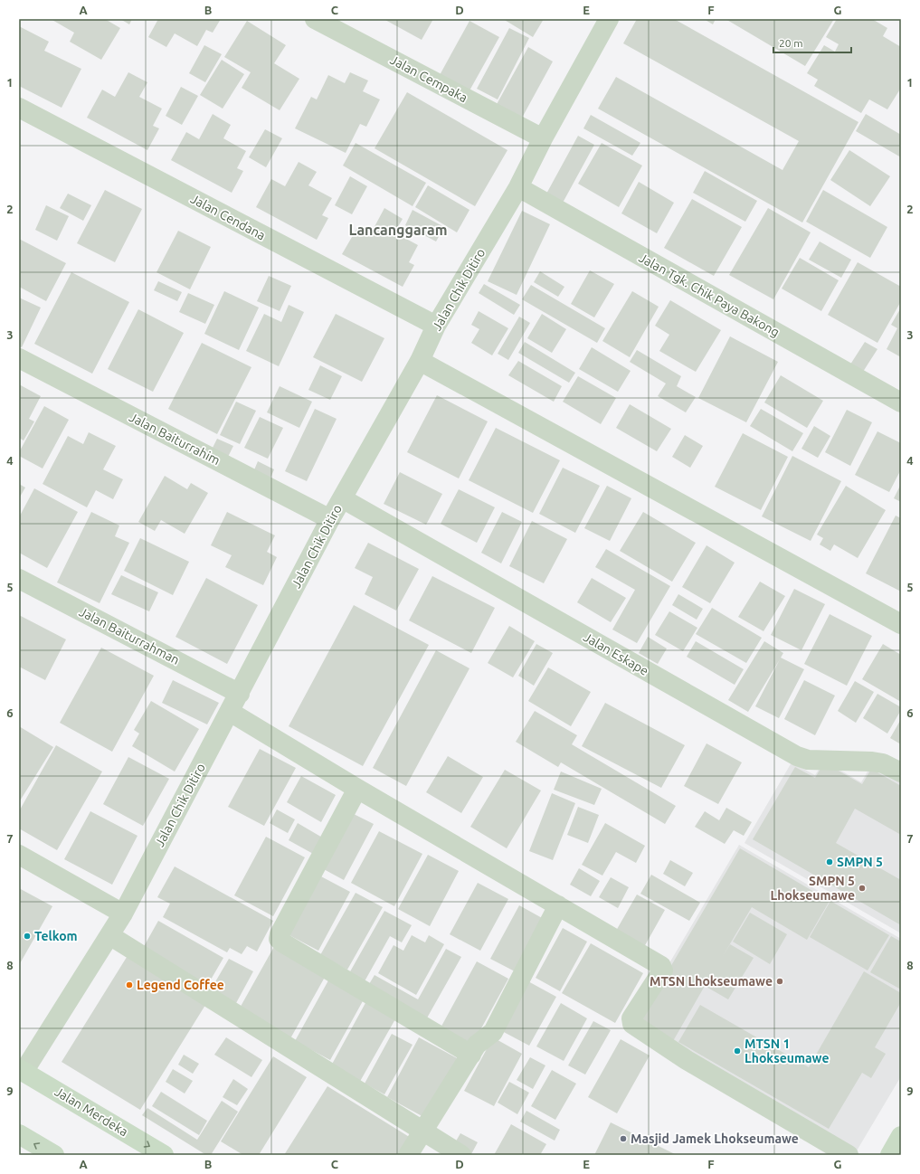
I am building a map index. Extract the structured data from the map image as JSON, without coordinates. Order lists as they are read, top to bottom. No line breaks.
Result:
{"streets":{"main road":["Jalan Merdeka"],"street":["Jalan Cempaka","Jalan Cendana","Jalan Chik Ditiro","Jalan Tgk. Chik Paya Bakong","Jalan Baiturrahim","Jalan Baiturrahman","Jalan Eskape"]},"crossings":[["Jalan Cempaka","Jalan Chik Ditiro"],["Jalan Cendana","Jalan Chik Ditiro"],["Jalan Chik Ditiro","Jalan Tgk. Chik Paya Bakong"],["Jalan Chik Ditiro","Jalan Baiturrahim"],["Jalan Chik Ditiro","Jalan Baiturrahman"],["Jalan Chik Ditiro","Jalan Eskape"],["Jalan Chik Ditiro","Jalan Merdeka"]],"one_way":["Jalan Merdeka"],"districts":["Lancanggaram"],"places":["SMPN 5","SMPN 5 Lhokseumawe","Telkom","MTSN Lhokseumawe","Legend Coffee","MTSN 1 Lhokseumawe","Masjid Jamek Lhokseumawe"],"scale_bar":"20 m","grid":{"columns":["A","B","C","D","E","F","G"],"rows":["1","2","3","4","5","6","7","8","9"]}}
